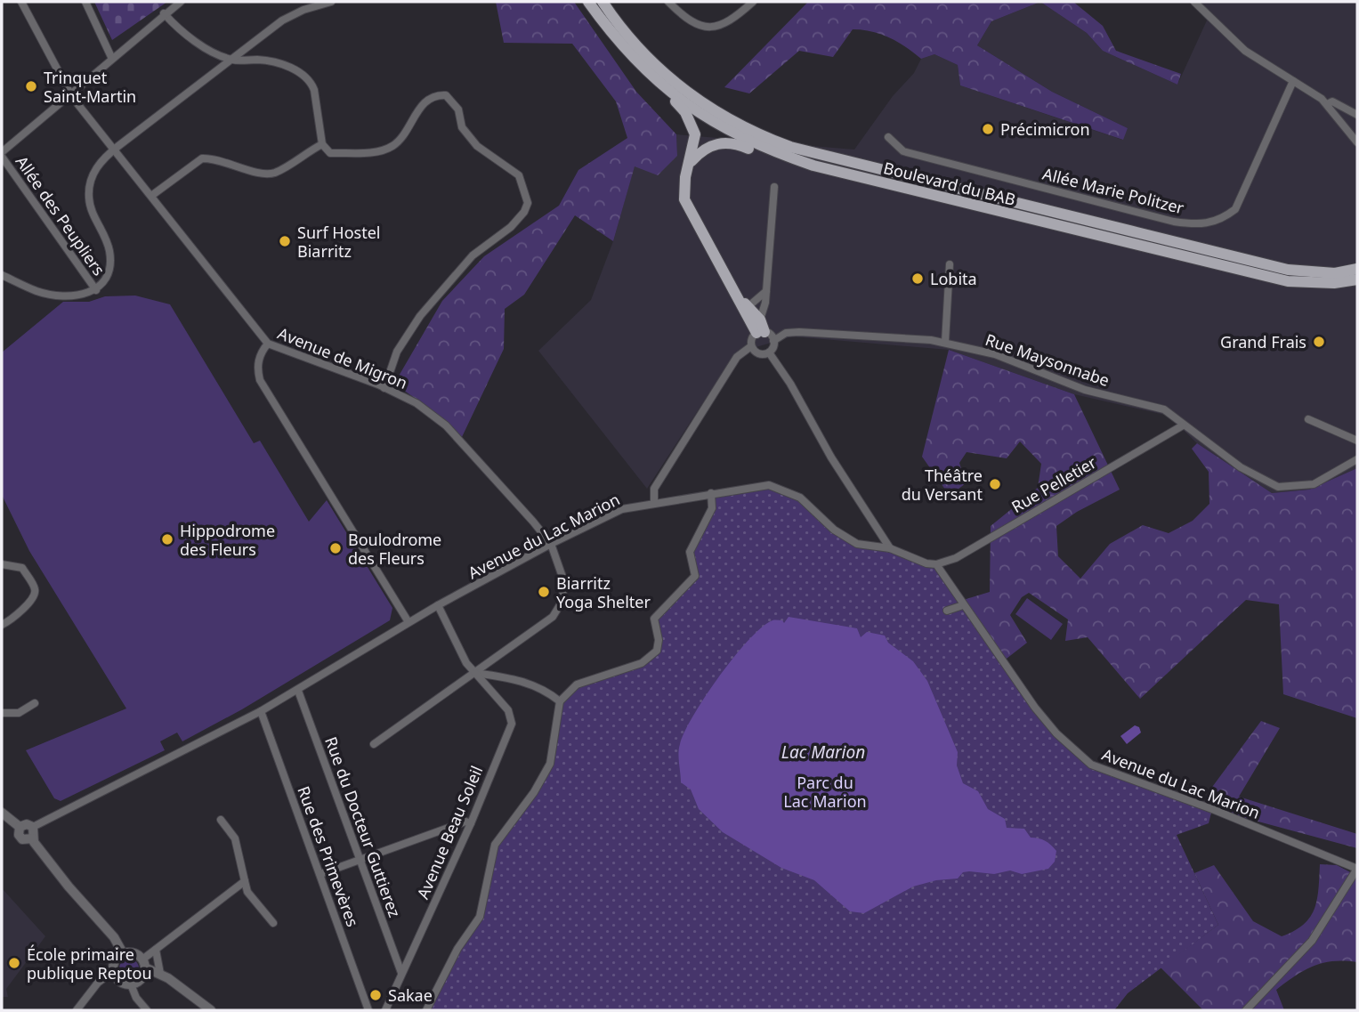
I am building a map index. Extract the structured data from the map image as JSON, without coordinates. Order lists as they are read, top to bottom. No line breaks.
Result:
{"streets":{"main road":["Boulevard du BAB"],"street":["Allée Marie Politzer","Allée des Peupliers","Avenue de Migron","Rue Maysonnabe","Rue Pelletier","Avenue du Lac Marion","Rue du Docteur Guttierez","Avenue Beau Soleil","Rue des Primevères"]},"crossings":[["Avenue de Migron","Avenue du Lac Marion"],["Rue Maysonnabe","Rue Pelletier"],["Rue Pelletier","Avenue du Lac Marion"],["Avenue du Lac Marion","Rue du Docteur Guttierez"],["Avenue du Lac Marion","Avenue Beau Soleil"],["Avenue du Lac Marion","Rue des Primevères"],["Rue du Docteur Guttierez","Avenue Beau Soleil"]],"water":["Lac Marion"],"parks":["Parc du Lac Marion"],"places":["Trinquet Saint-Martin","Précimicron","Surf Hostel Biarritz","Lobita","Grand Frais","Théâtre du Versant","Hippodrome des Fleurs","Boulodrome des Fleurs","Biarritz Yoga Shelter","École primaire publique Reptou","Sakae"]}
